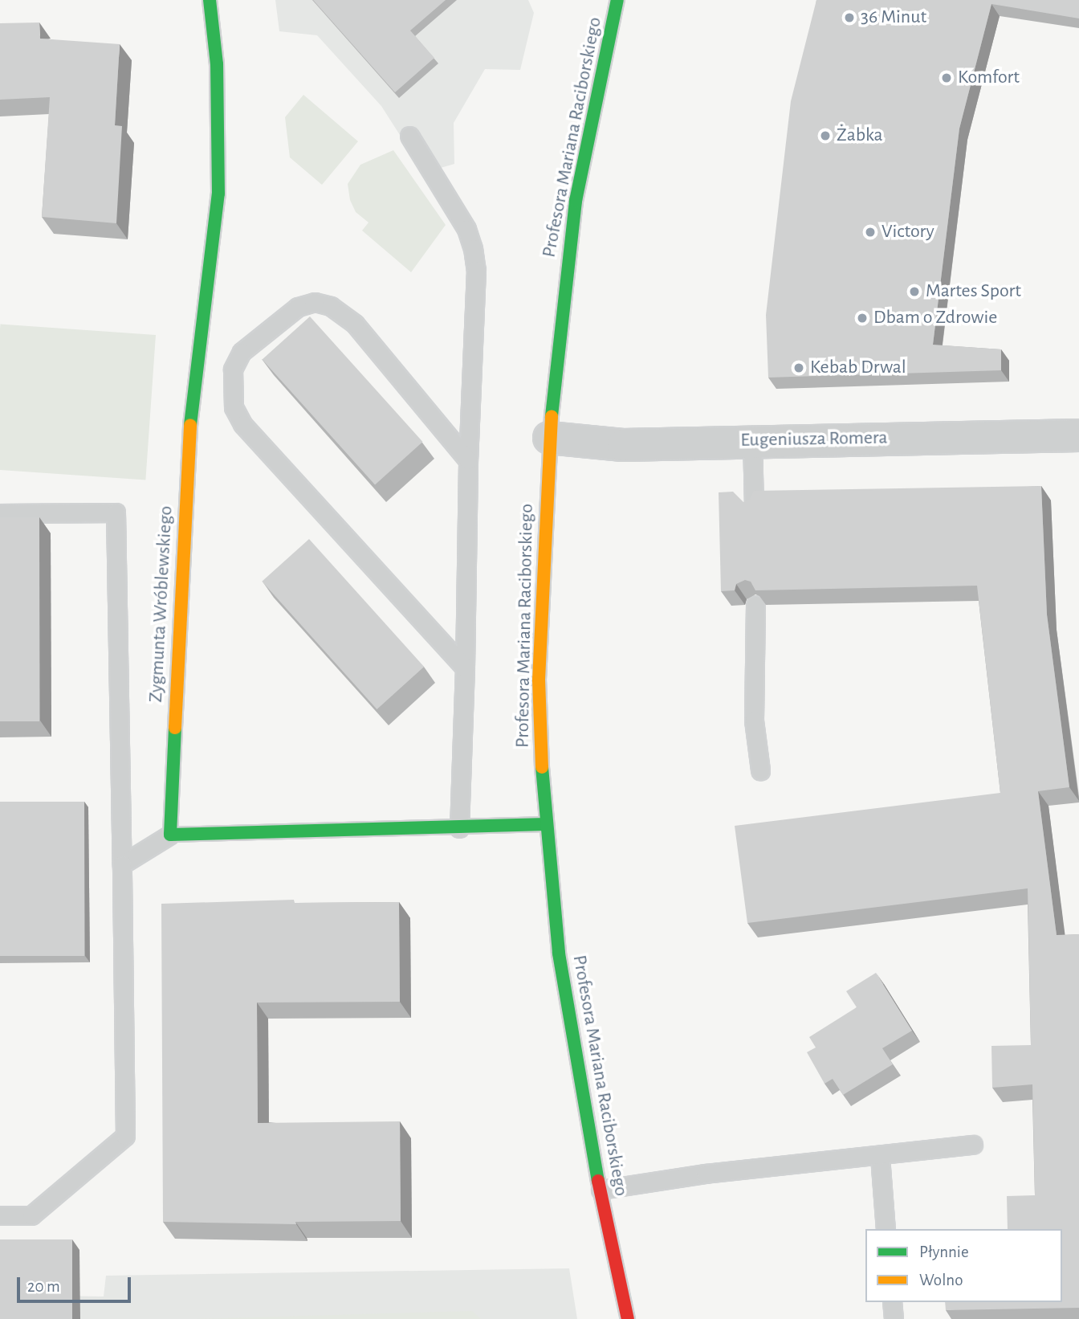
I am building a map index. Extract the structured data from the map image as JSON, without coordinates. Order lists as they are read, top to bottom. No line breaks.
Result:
{"streets":{"main road":["Profesora Mariana Raciborskiego","Zygmunta Wróblewskiego"],"street":["Eugeniusza Romera"]},"crossings":[["Profesora Mariana Raciborskiego","Eugeniusza Romera"]],"places":["36 Minut","Komfort","Żabka","Victory","Martes Sport","Dbam o Zdrowie","Kebab Drwal"],"legend":["Płynnie","Wolno"],"scale_bar":"20 m"}
